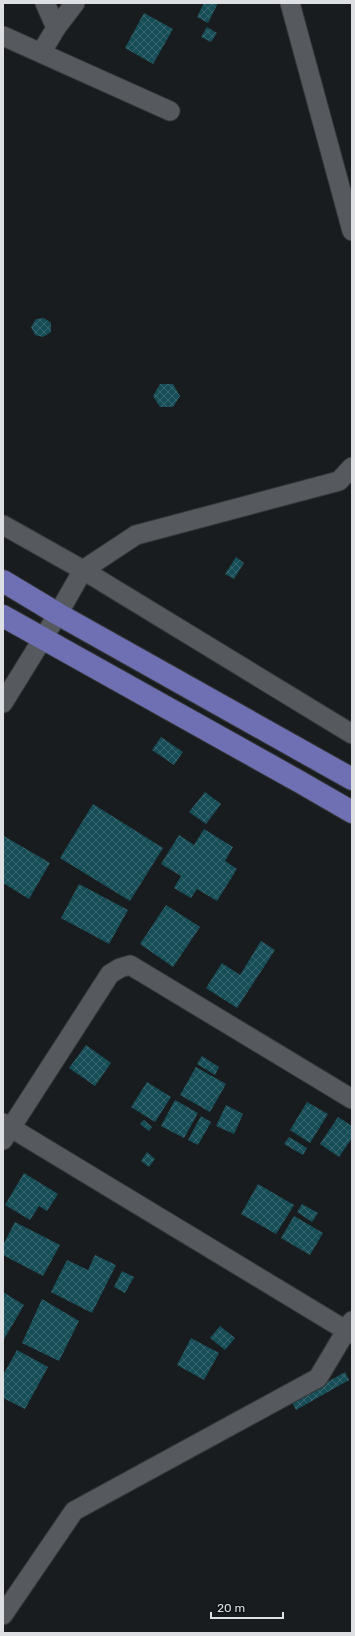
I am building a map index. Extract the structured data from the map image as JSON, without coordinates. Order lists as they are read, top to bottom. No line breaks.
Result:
{"scale_bar":"20 m"}
